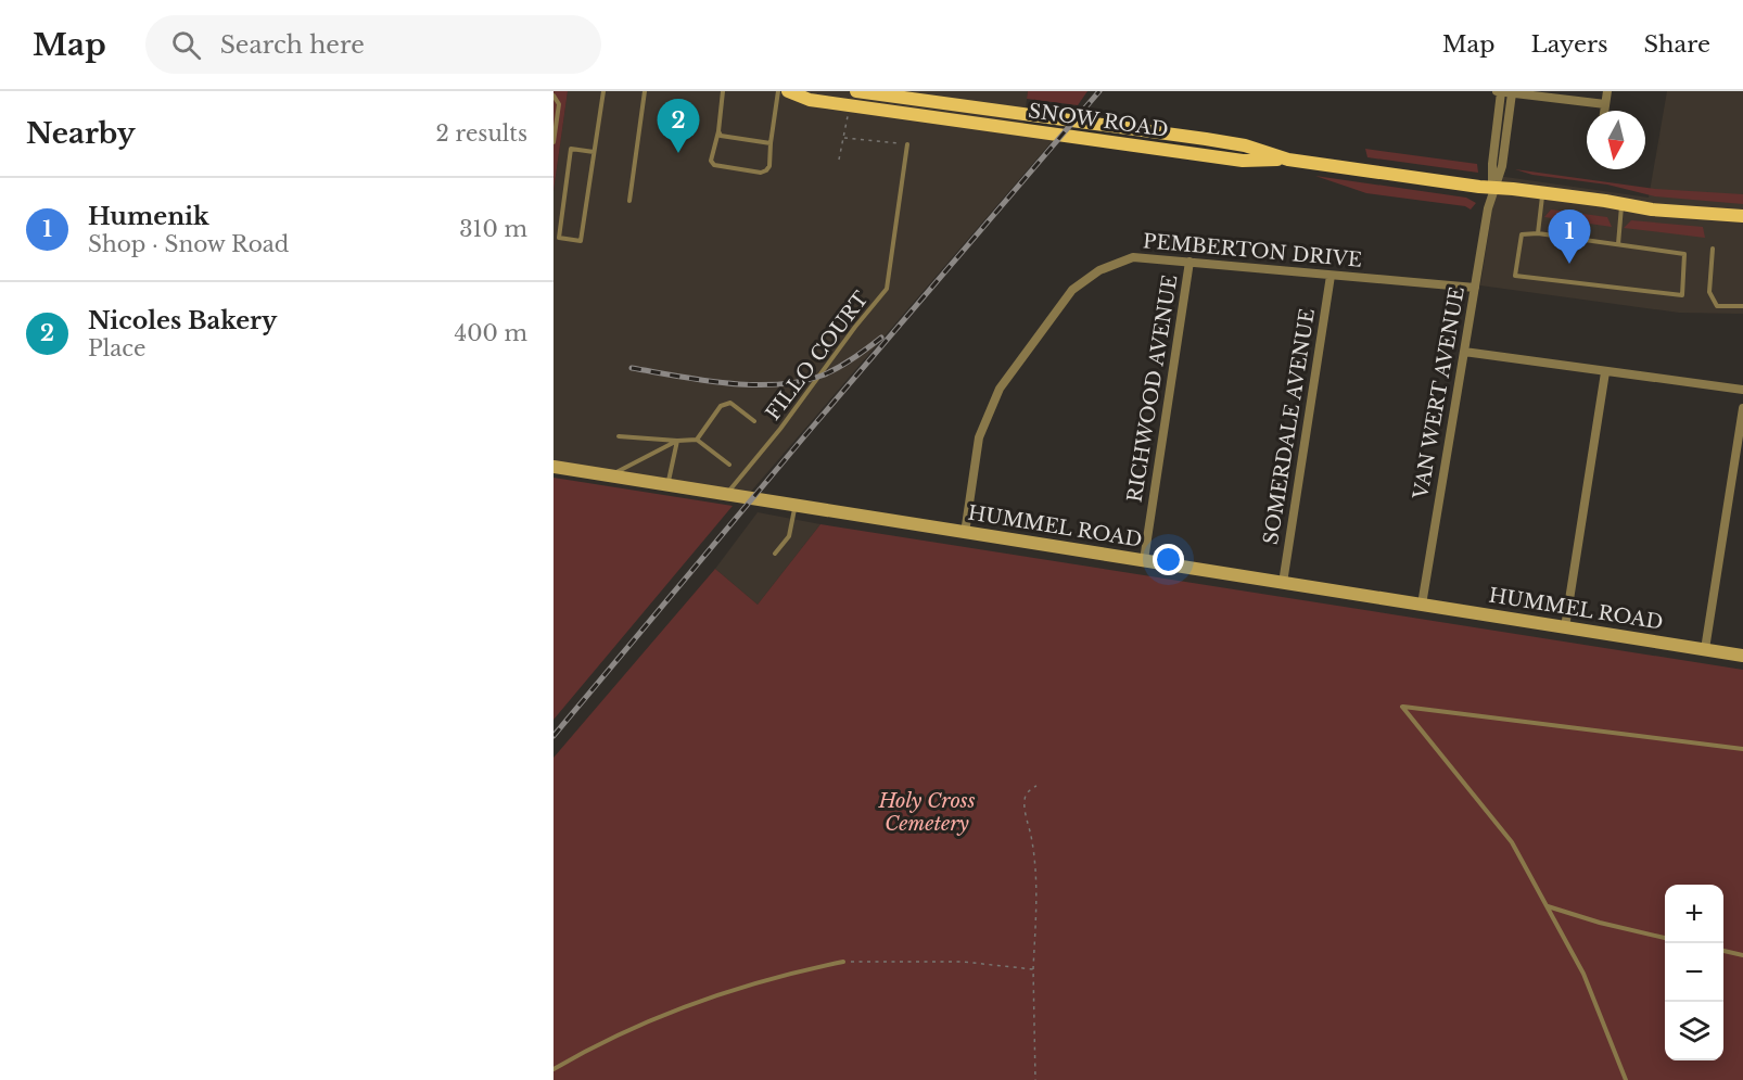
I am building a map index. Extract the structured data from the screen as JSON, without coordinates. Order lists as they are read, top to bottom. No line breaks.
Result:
{"streets":{"main road":["SNOW ROAD"],"street":["PEMBERTON DRIVE","RICHWOOD AVENUE","VAN WERT AVENUE","SOMERDALE AVENUE","HUMMEL ROAD"],"lane":["FILLO COURT"]},"crossings":[["SNOW ROAD","VAN WERT AVENUE"],["PEMBERTON DRIVE","RICHWOOD AVENUE"],["PEMBERTON DRIVE","VAN WERT AVENUE"],["PEMBERTON DRIVE","SOMERDALE AVENUE"],["PEMBERTON DRIVE","HUMMEL ROAD"],["FILLO COURT","HUMMEL ROAD"],["RICHWOOD AVENUE","HUMMEL ROAD"],["VAN WERT AVENUE","HUMMEL ROAD"],["SOMERDALE AVENUE","HUMMEL ROAD"]],"parks":["Holy Cross Cemetery"],"north":"bottom","page":{"header":"Map","search":"Search here","nav":["Map","Layers","Share"],"heading":["Nearby","2 results"],"pins":["2","1"],"list":[{"mark":"1","name":"Humenik","note":"Shop · Snow Road","value":"310 m"},{"mark":"2","name":"Nicoles Bakery","note":"Place","value":"400 m"}],"map_buttons":["+","−"]}}
